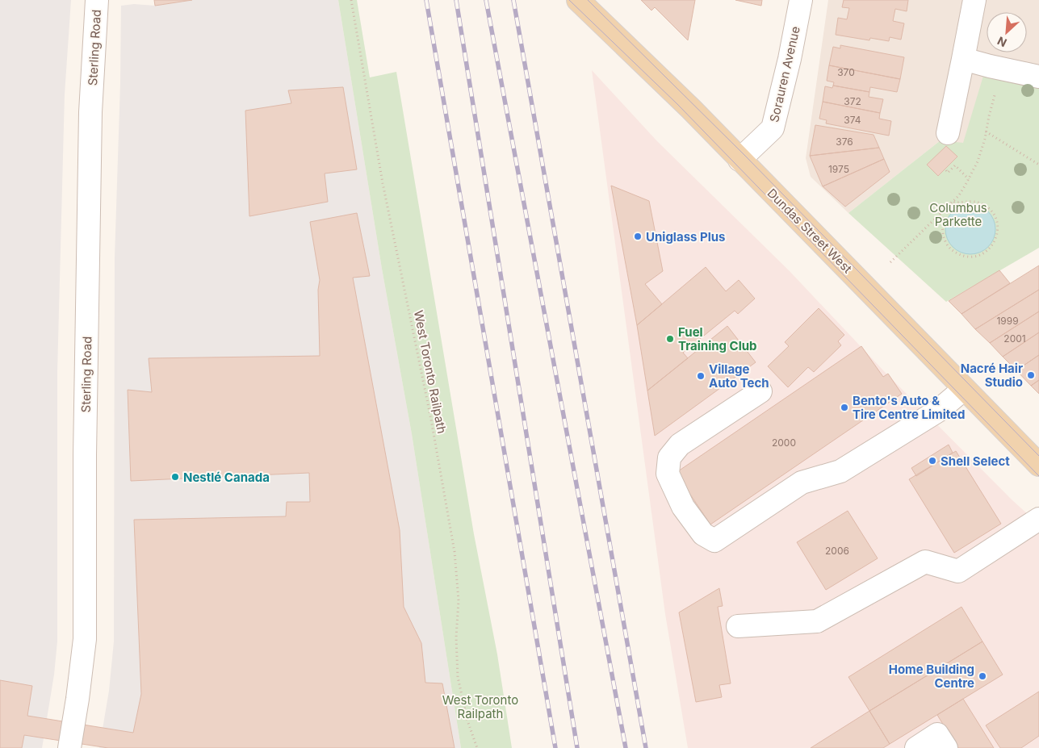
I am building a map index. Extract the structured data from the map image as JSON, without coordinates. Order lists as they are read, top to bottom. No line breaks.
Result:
{"streets":{"main road":["Dundas Street West"],"street":["Sterling Road","Sorauren Avenue"],"path":["West Toronto Railpath"]},"crossings":[["Sorauren Avenue","Dundas Street West"]],"parks":["Columbus Parkette","West Toronto Railpath"],"places":["Uniglass Plus","Fuel Training Club","Nacré Hair Studio","Village Auto Tech","Bento's Auto & Tire Centre Limited","Shell Select","Nestlé Canada","Home Building Centre"],"house_numbers":["370","372","374","376","1975","1999","2001","2000","2006"],"north":"bottom left"}
